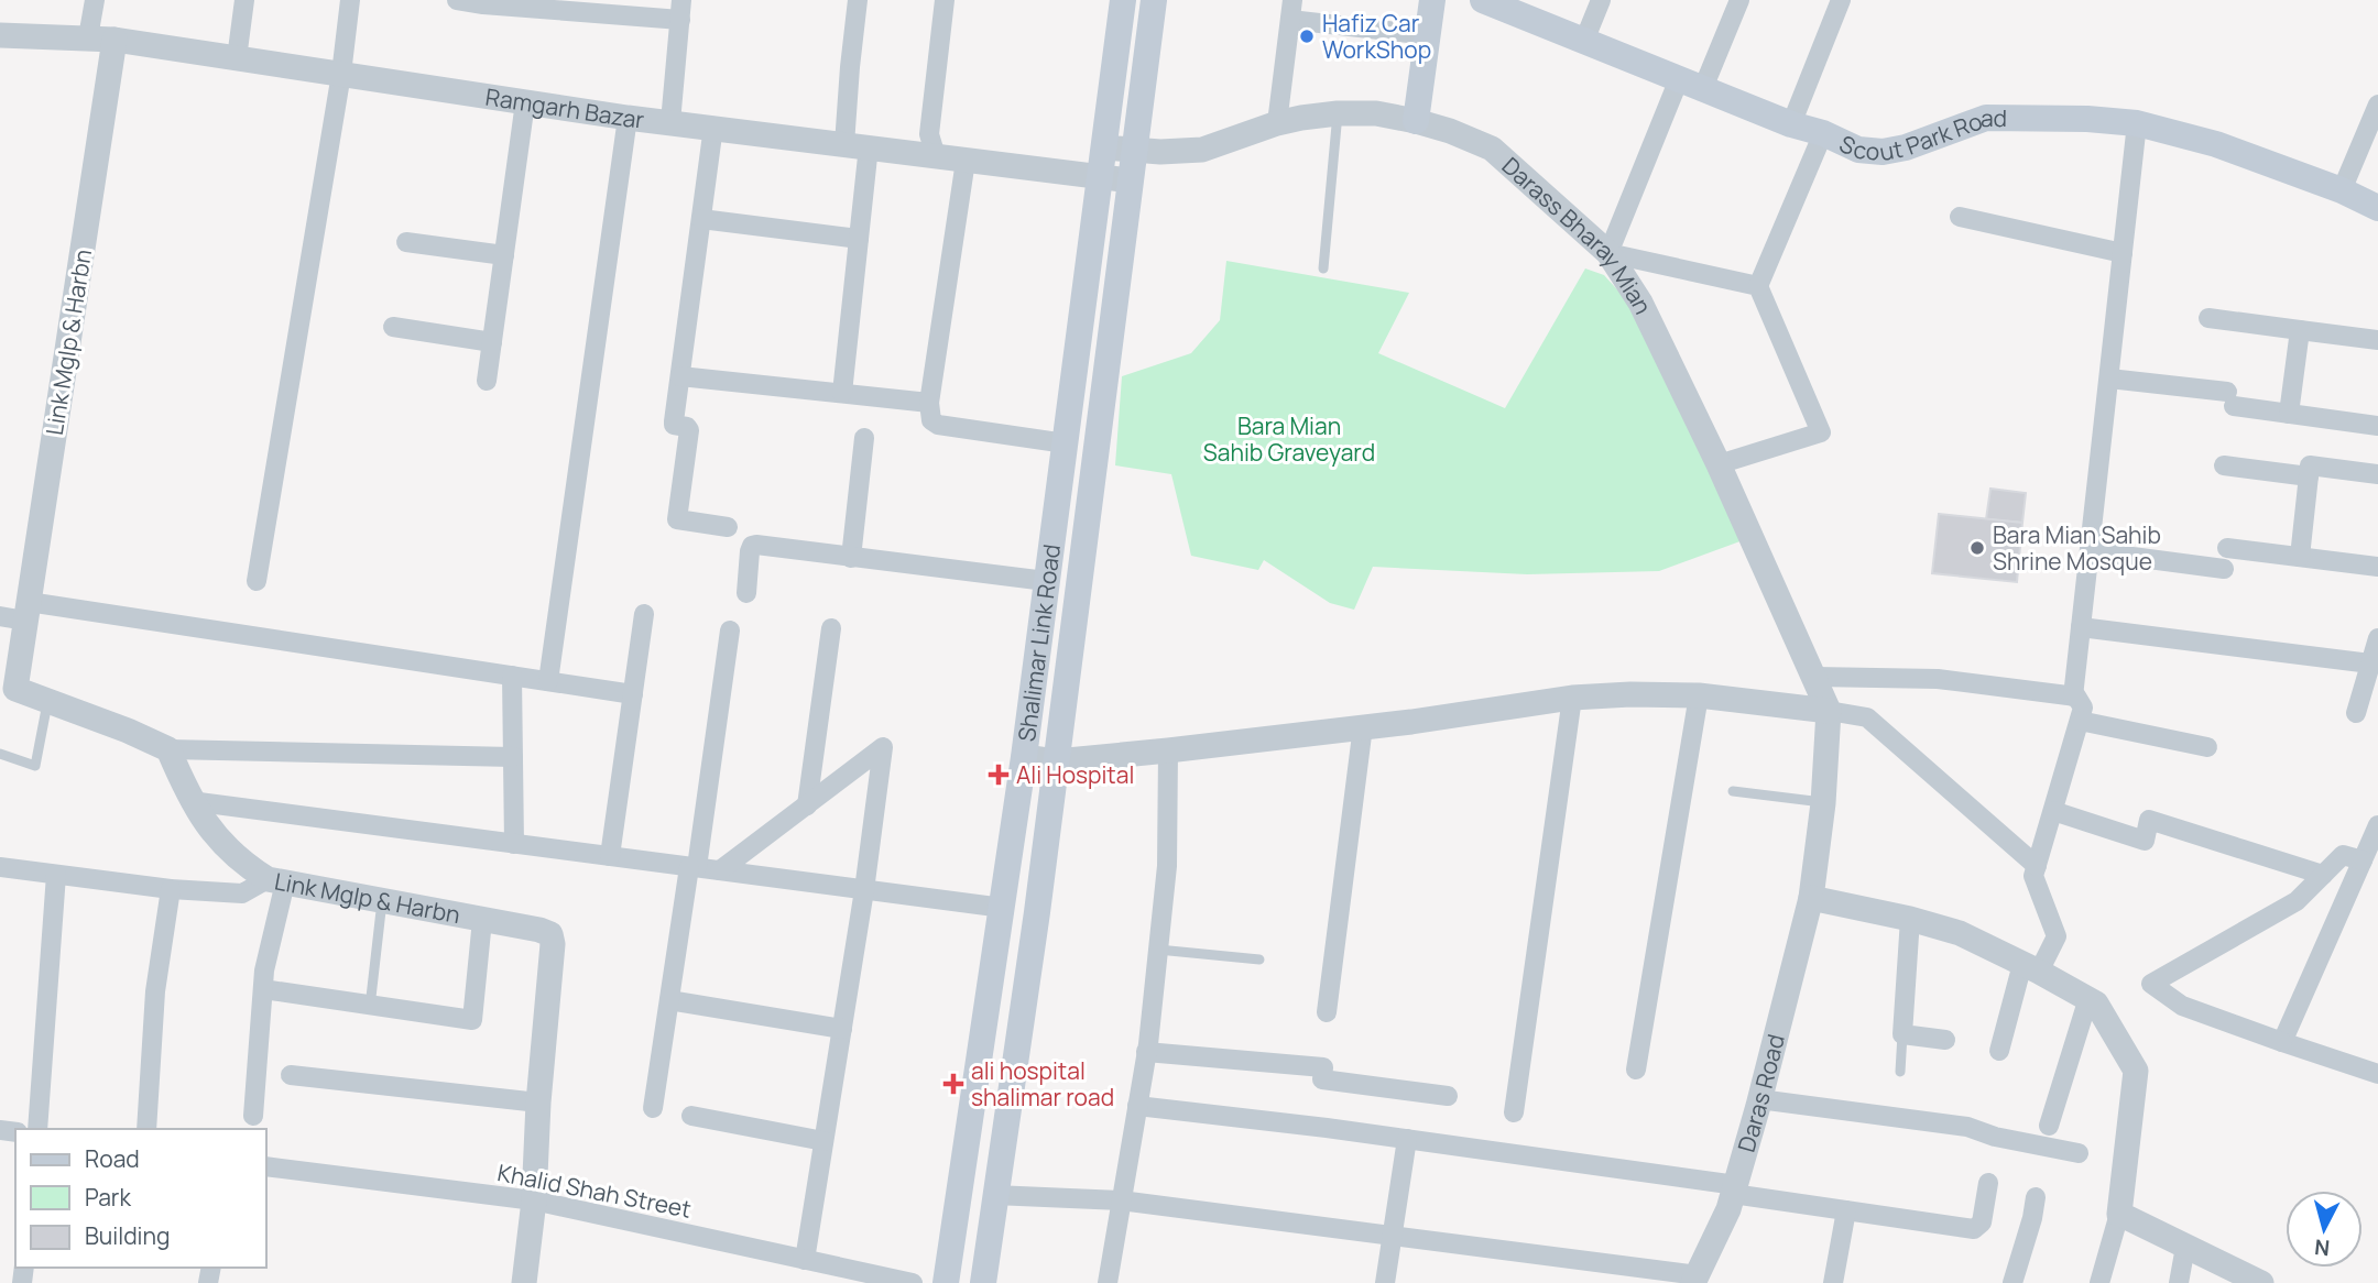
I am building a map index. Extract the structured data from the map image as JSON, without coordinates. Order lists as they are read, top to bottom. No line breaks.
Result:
{"streets":{"main road":["Scout Park Road","Shalimar Link Road"],"street":["Ramgarh Bazar","Darass Bharay Mian","Link Mglp & Harbn","Daras Road","Khalid Shah Street"]},"crossings":[["Ramgarh Bazar","Link Mglp & Harbn"],["Ramgarh Bazar","Shalimar Link Road"],["Darass Bharay Mian","Shalimar Link Road"],["Darass Bharay Mian","Daras Road"],["Link Mglp & Harbn","Khalid Shah Street"]],"parks":["Bara Mian Sahib Graveyard"],"places":{"other":["Hafiz Car WorkShop","Bara Mian Sahib Shrine Mosque"],"health":["Ali Hospital","ali hospital shalimar road"]},"legend":["Road","Park","Building"],"north":"bottom"}
